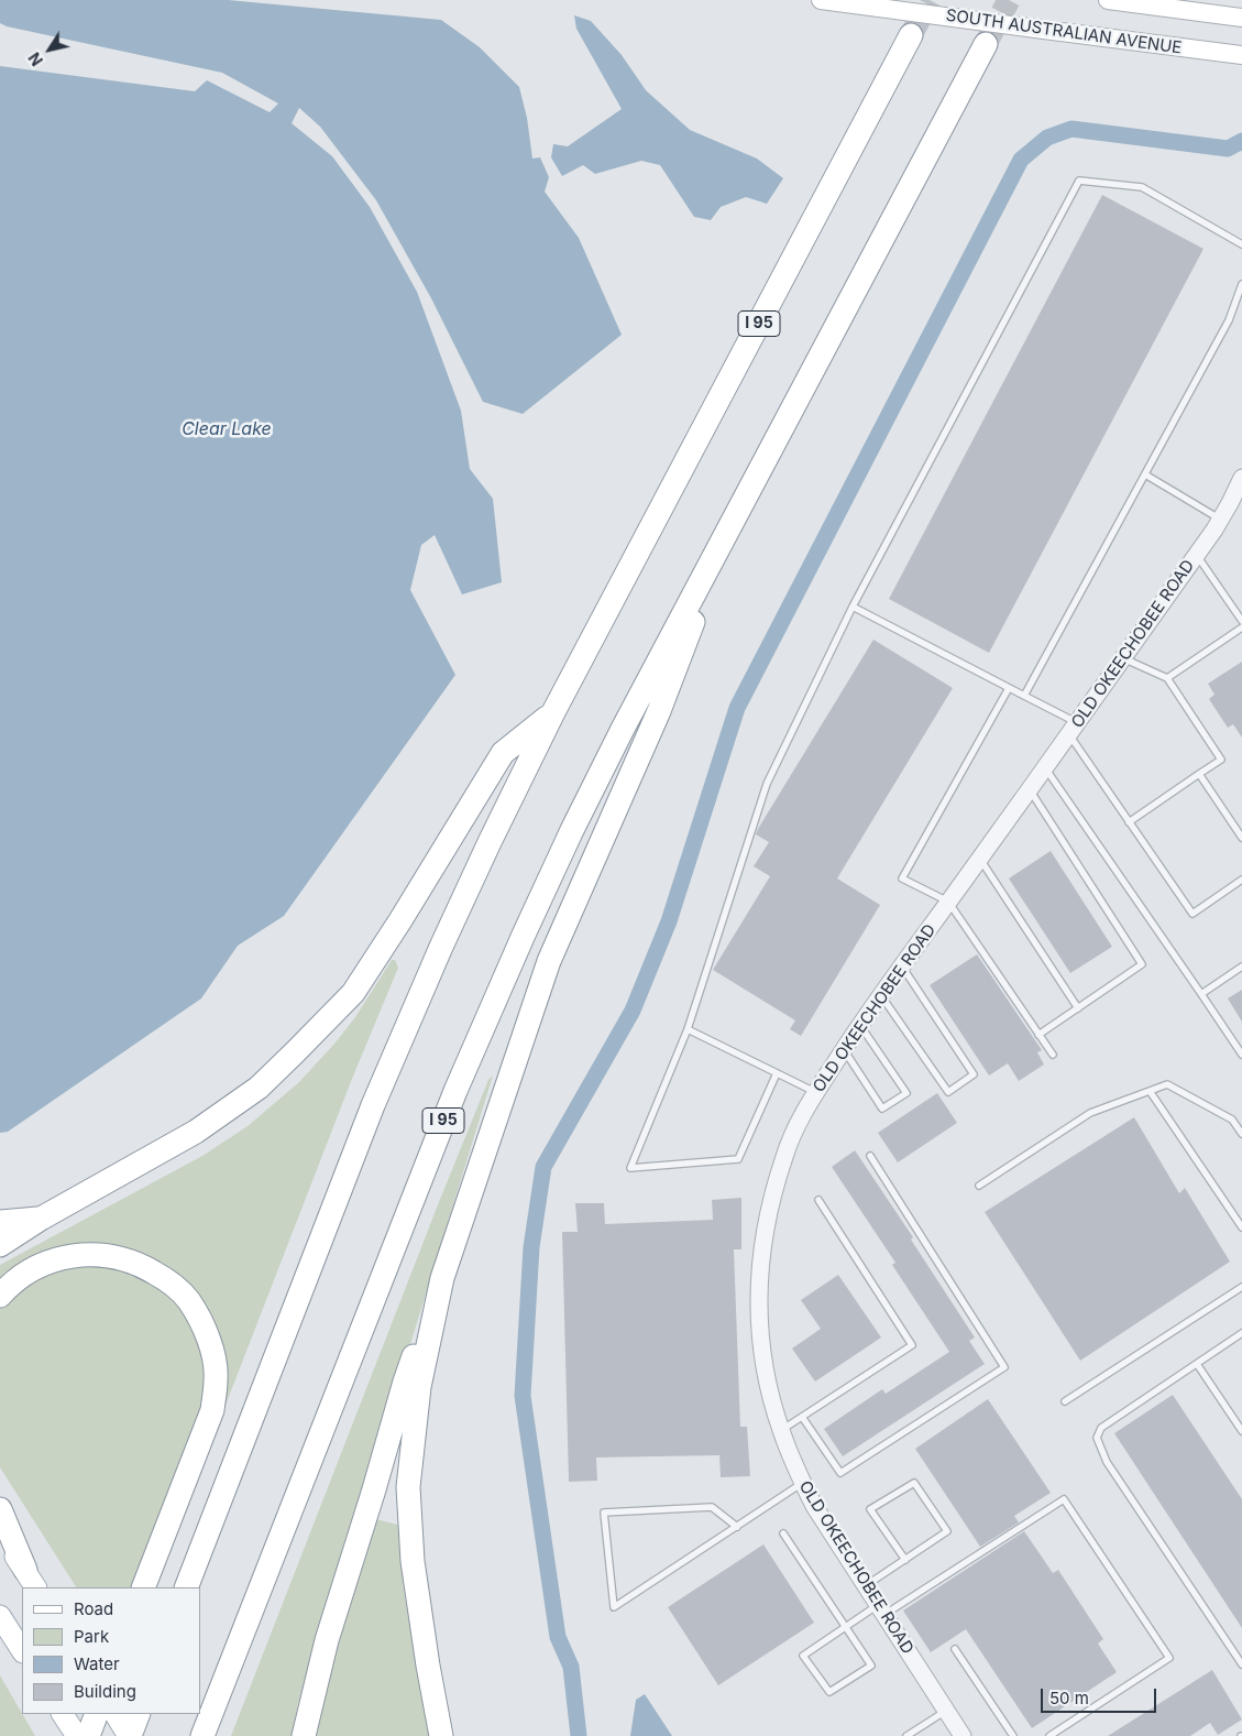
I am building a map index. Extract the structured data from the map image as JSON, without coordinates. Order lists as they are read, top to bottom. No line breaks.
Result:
{"streets":{"highway":["I 95"],"main road":["SOUTH AUSTRALIAN AVENUE"],"street":["OLD OKEECHOBEE ROAD"]},"water":["Clear Lake"],"legend":["Road","Park","Water","Building"],"scale_bar":"50 m","north":"bottom left"}
